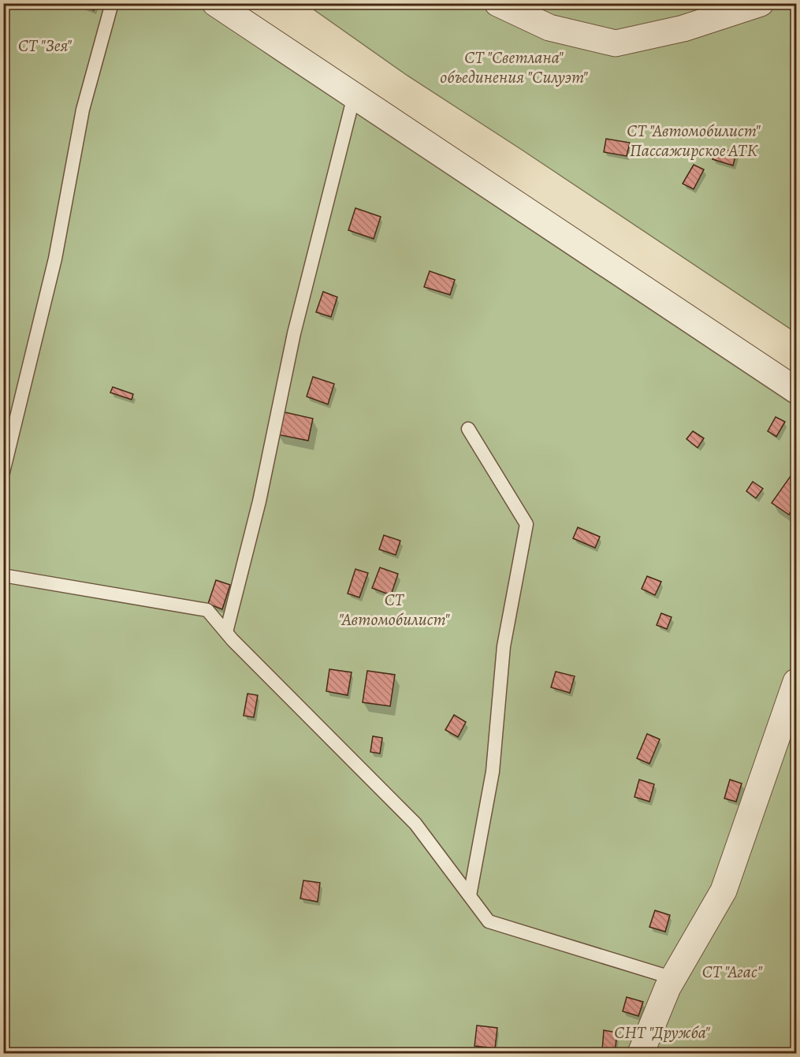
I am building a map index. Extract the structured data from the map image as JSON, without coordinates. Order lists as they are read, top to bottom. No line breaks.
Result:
{"parks":["СТ \"Зея\"","СТ \"Светлана\" объединения \"Силуэт\"","СТ \"Автомобилист\" Пассажирское АТК","СТ \"Автомобилист\"","СТ \"Агас\"","СНТ \"Дружба\""]}
